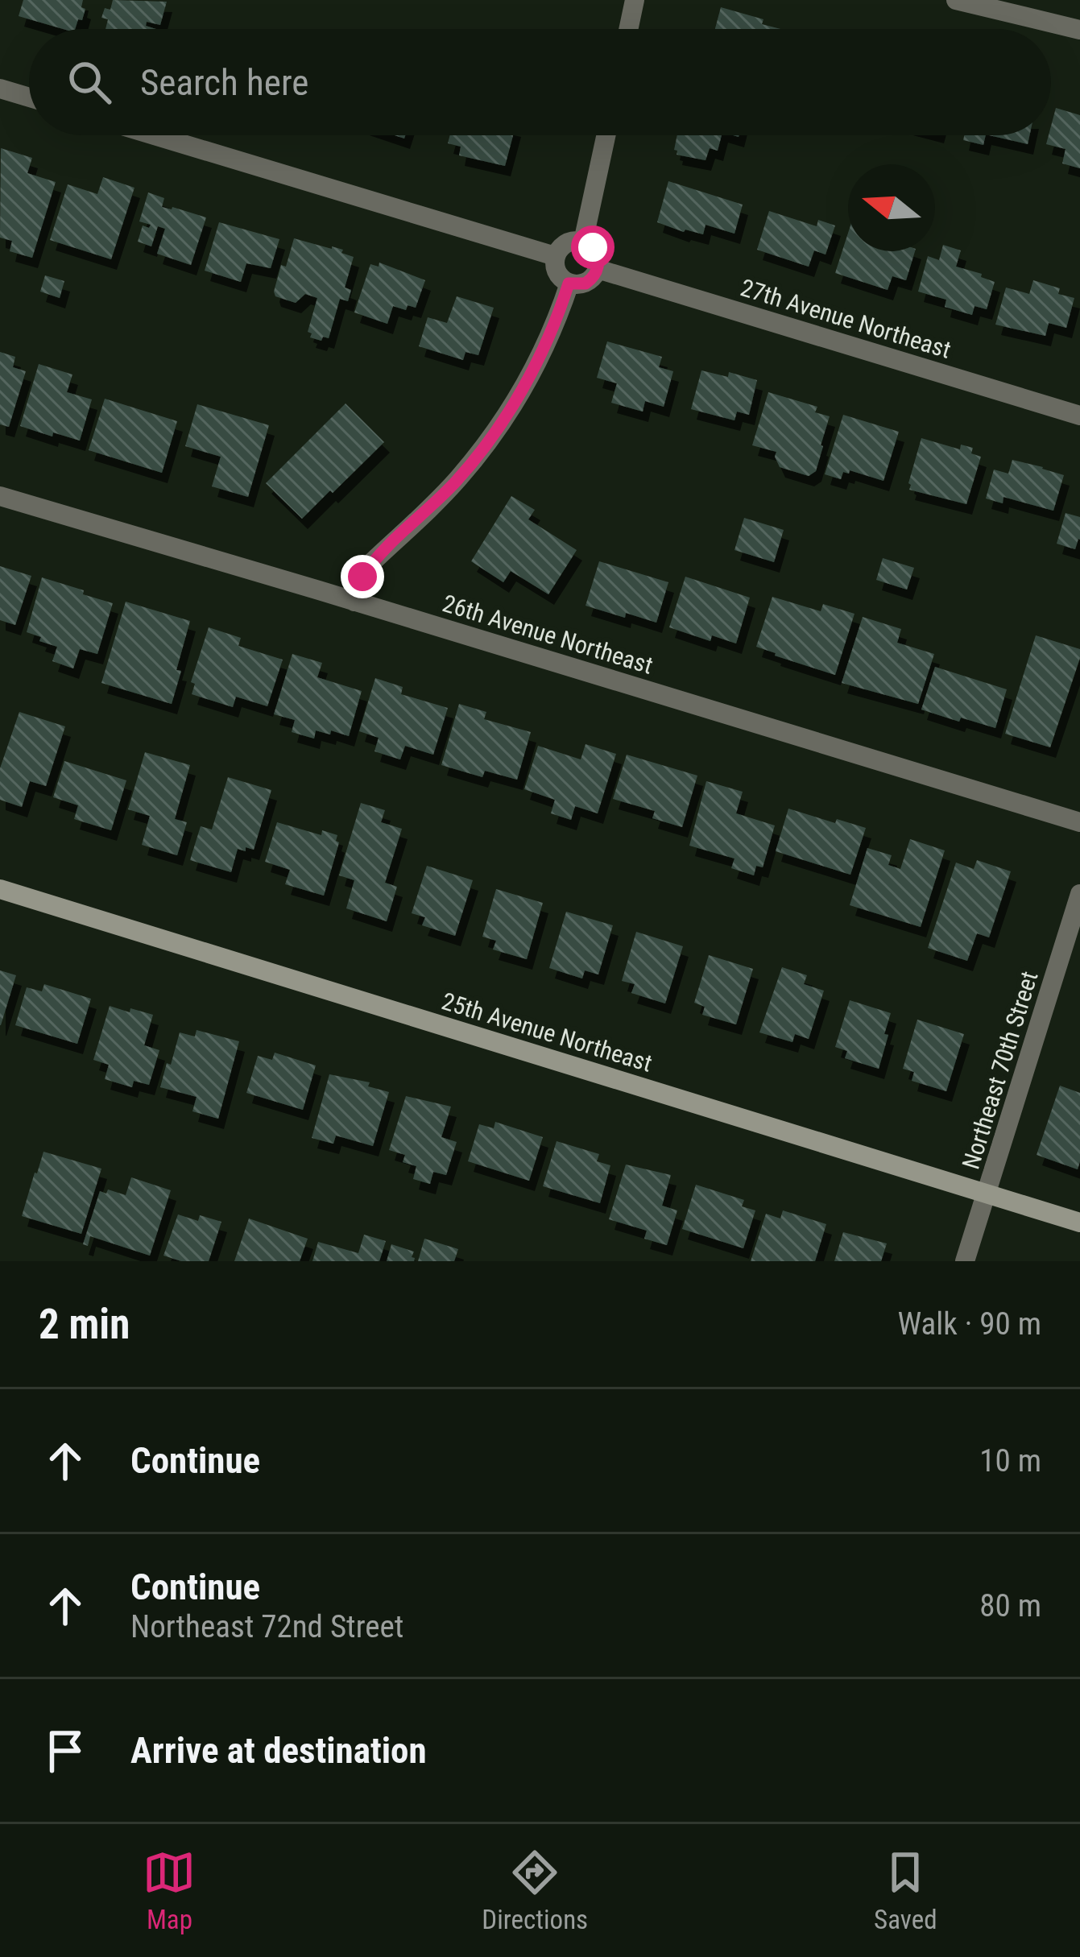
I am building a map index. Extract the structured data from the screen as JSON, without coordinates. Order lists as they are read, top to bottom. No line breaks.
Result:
{"streets":{"main road":["25th Avenue Northeast"],"street":["27th Avenue Northeast","26th Avenue Northeast","Northeast 70th Street"]},"crossings":[["25th Avenue Northeast","Northeast 70th Street"]],"north":"left","page":{"search":"Search here","heading":["2 min","Walk · 90 m"],"list":[["Continue","10 m"],["Continue","Northeast 72nd Street","80 m"],"Arrive at destination"],"nav":["Map","Directions","Saved"]}}
